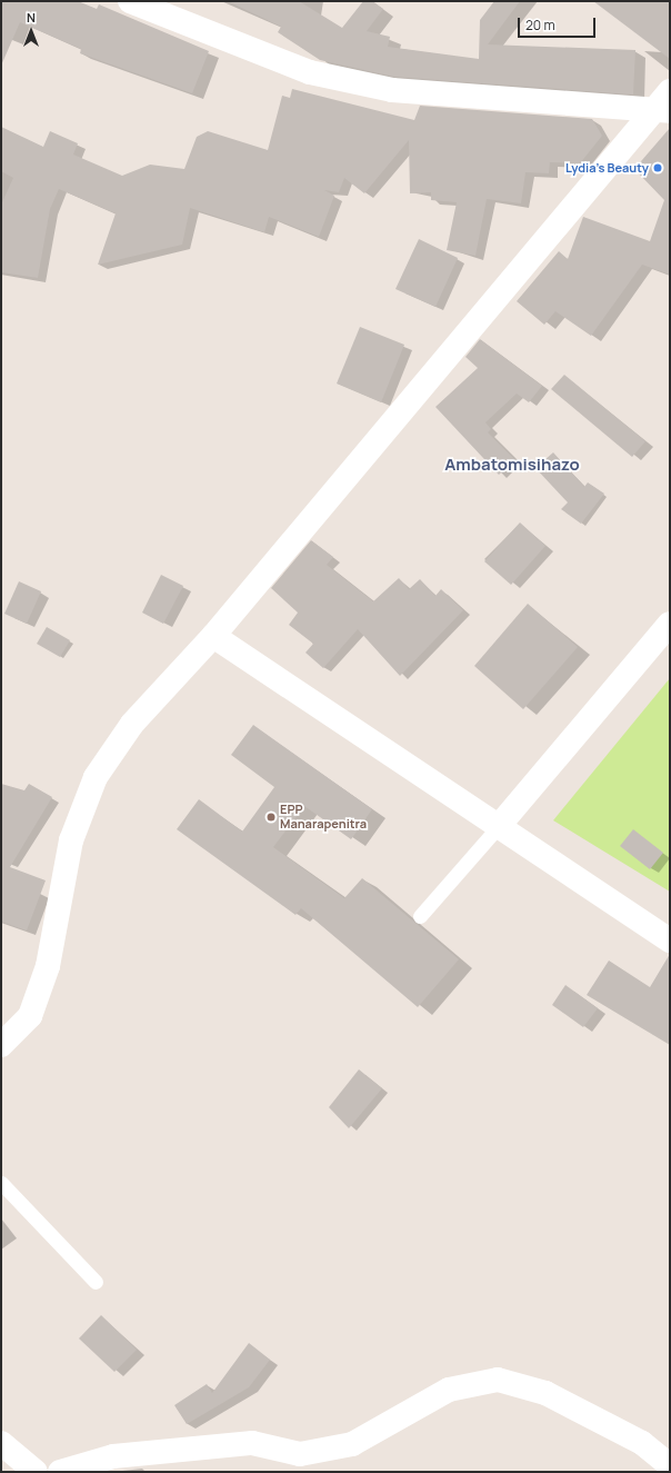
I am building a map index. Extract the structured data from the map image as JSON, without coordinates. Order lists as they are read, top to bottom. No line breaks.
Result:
{"districts":["Ambatomisihazo"],"places":["Lydia's Beauty","EPP Manarapenitra"],"scale_bar":"20 m","north":"top"}
